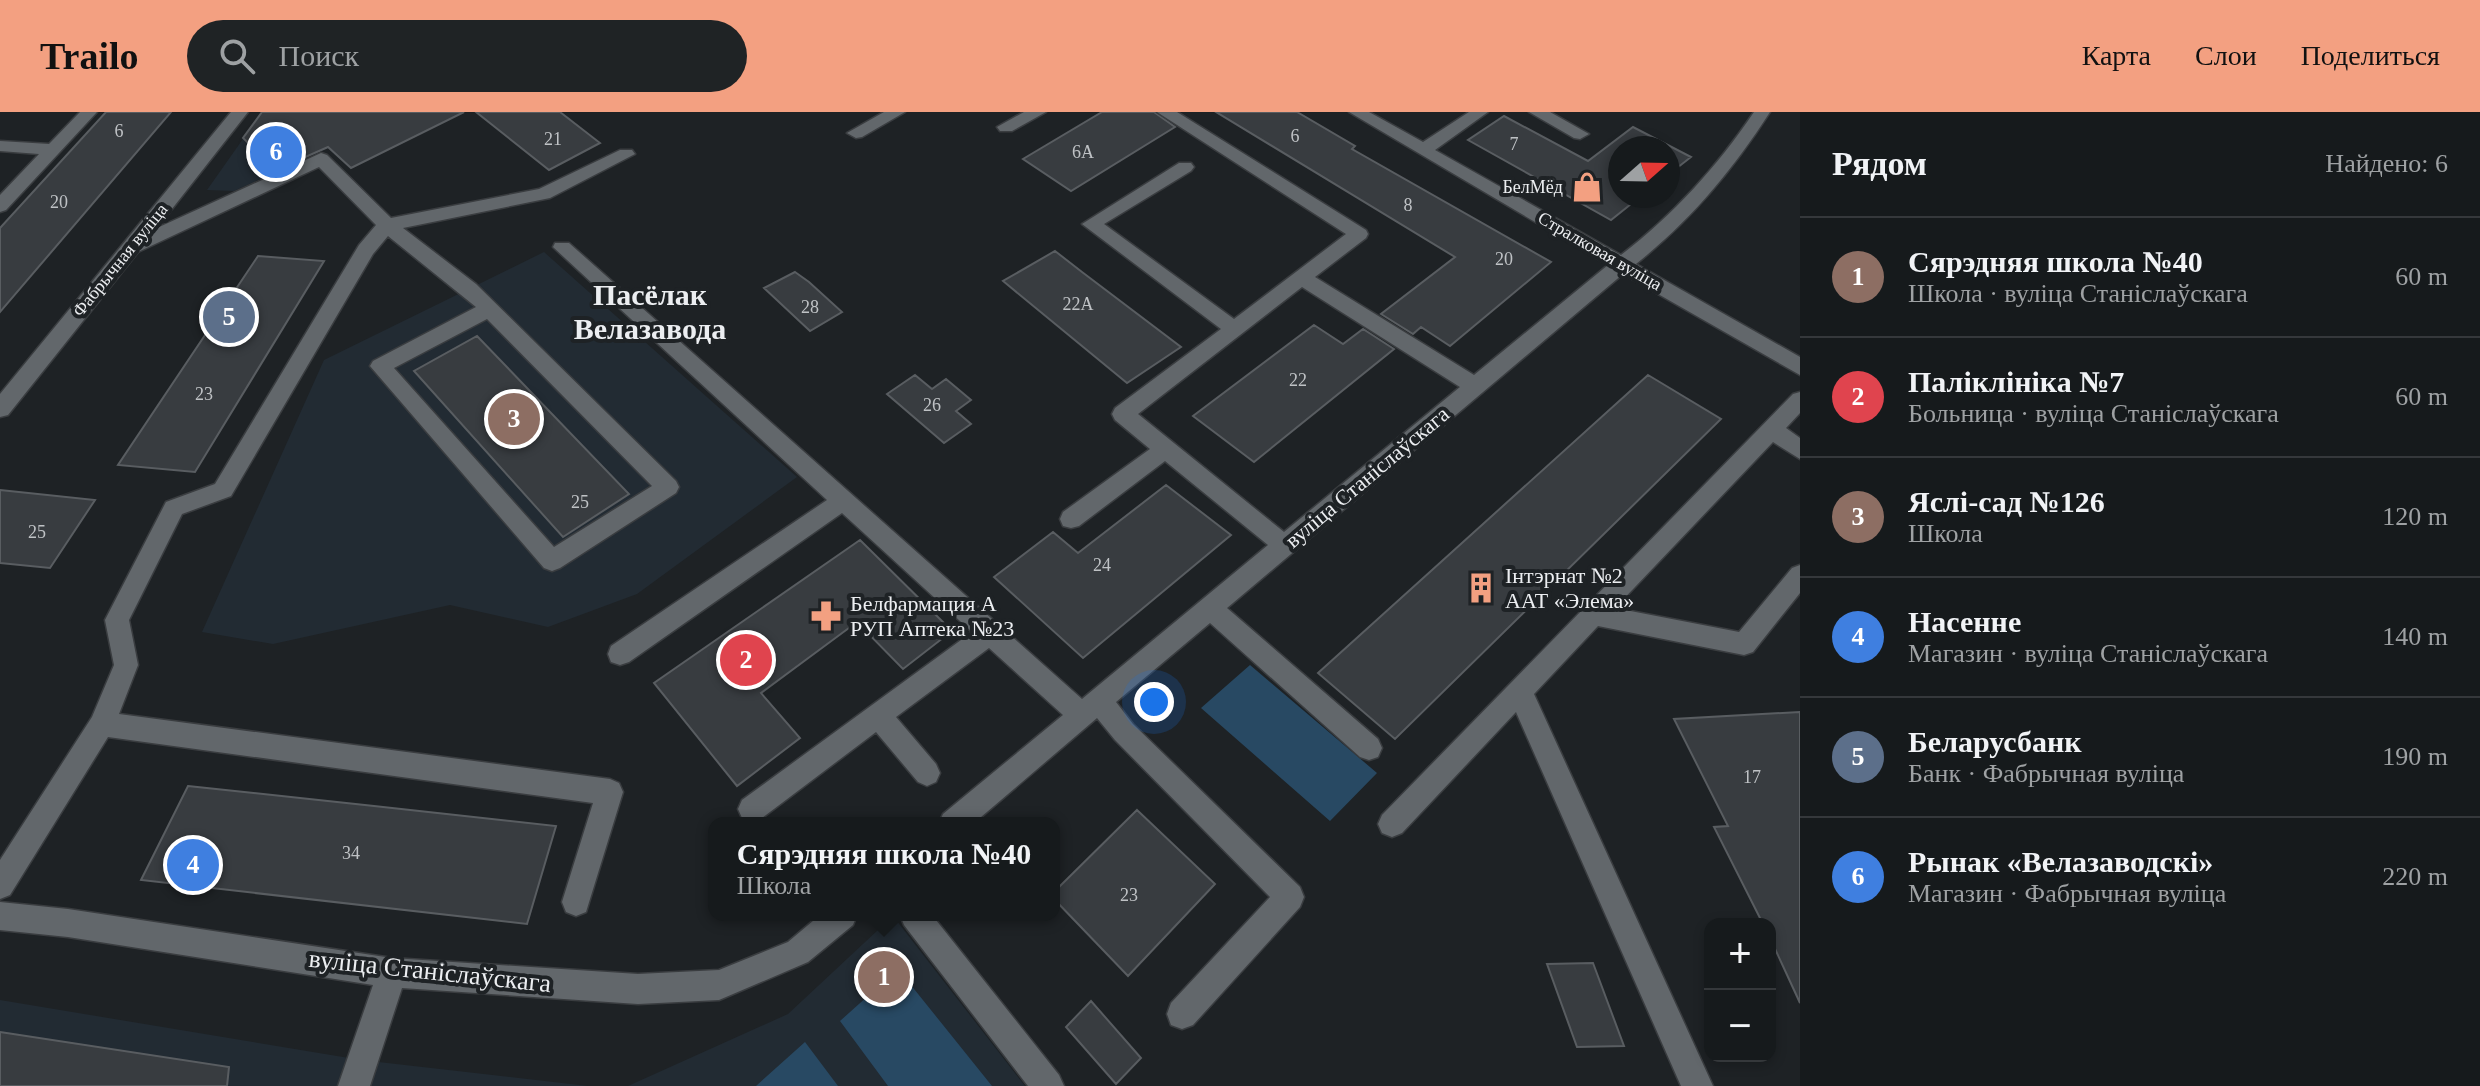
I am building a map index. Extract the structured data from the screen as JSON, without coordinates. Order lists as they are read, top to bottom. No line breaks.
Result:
{"streets":{"street":["Стралковая вуліца","Фабрычная вуліца","вуліца Станіслаўскага"]},"crossings":[["Стралковая вуліца","вуліца Станіслаўскага"]],"districts":["Пасёлак Велазавода"],"places":{"shop":["БелМёд"],"building":["Інтэрнат №2 ААТ «Элема»"],"pharmacy":["Белфармация А РУП Аптека №23"]},"house_numbers":["6","6","21","7","6А","20","8","20","22А","28","22","23","26","25","25","24","17","34","23"],"north":"right","page":{"header":"Trailo","search":"Поиск","nav":["Карта","Слои","Поделиться"],"heading":["Рядом","Найдено: 6"],"pins":["6","5","3","2","4","1"],"list":[{"mark":"1","name":"Сярэдняя школа №40","note":"Школа · вуліца Станіслаўскага","value":"60 m"},{"mark":"2","name":"Паліклініка №7","note":"Больница · вуліца Станіслаўскага","value":"60 m"},{"mark":"3","name":"Яслі-сад №126","note":"Школа","value":"120 m"},{"mark":"4","name":"Насенне","note":"Магазин · вуліца Станіслаўскага","value":"140 m"},{"mark":"5","name":"Беларусбанк","note":"Банк · Фабрычная вуліца","value":"190 m"},{"mark":"6","name":"Рынак «Велазаводскі»","note":"Магазин · Фабрычная вуліца","value":"220 m"}],"popup":["Сярэдняя школа №40","Школа"],"map_buttons":["+","−"]}}
